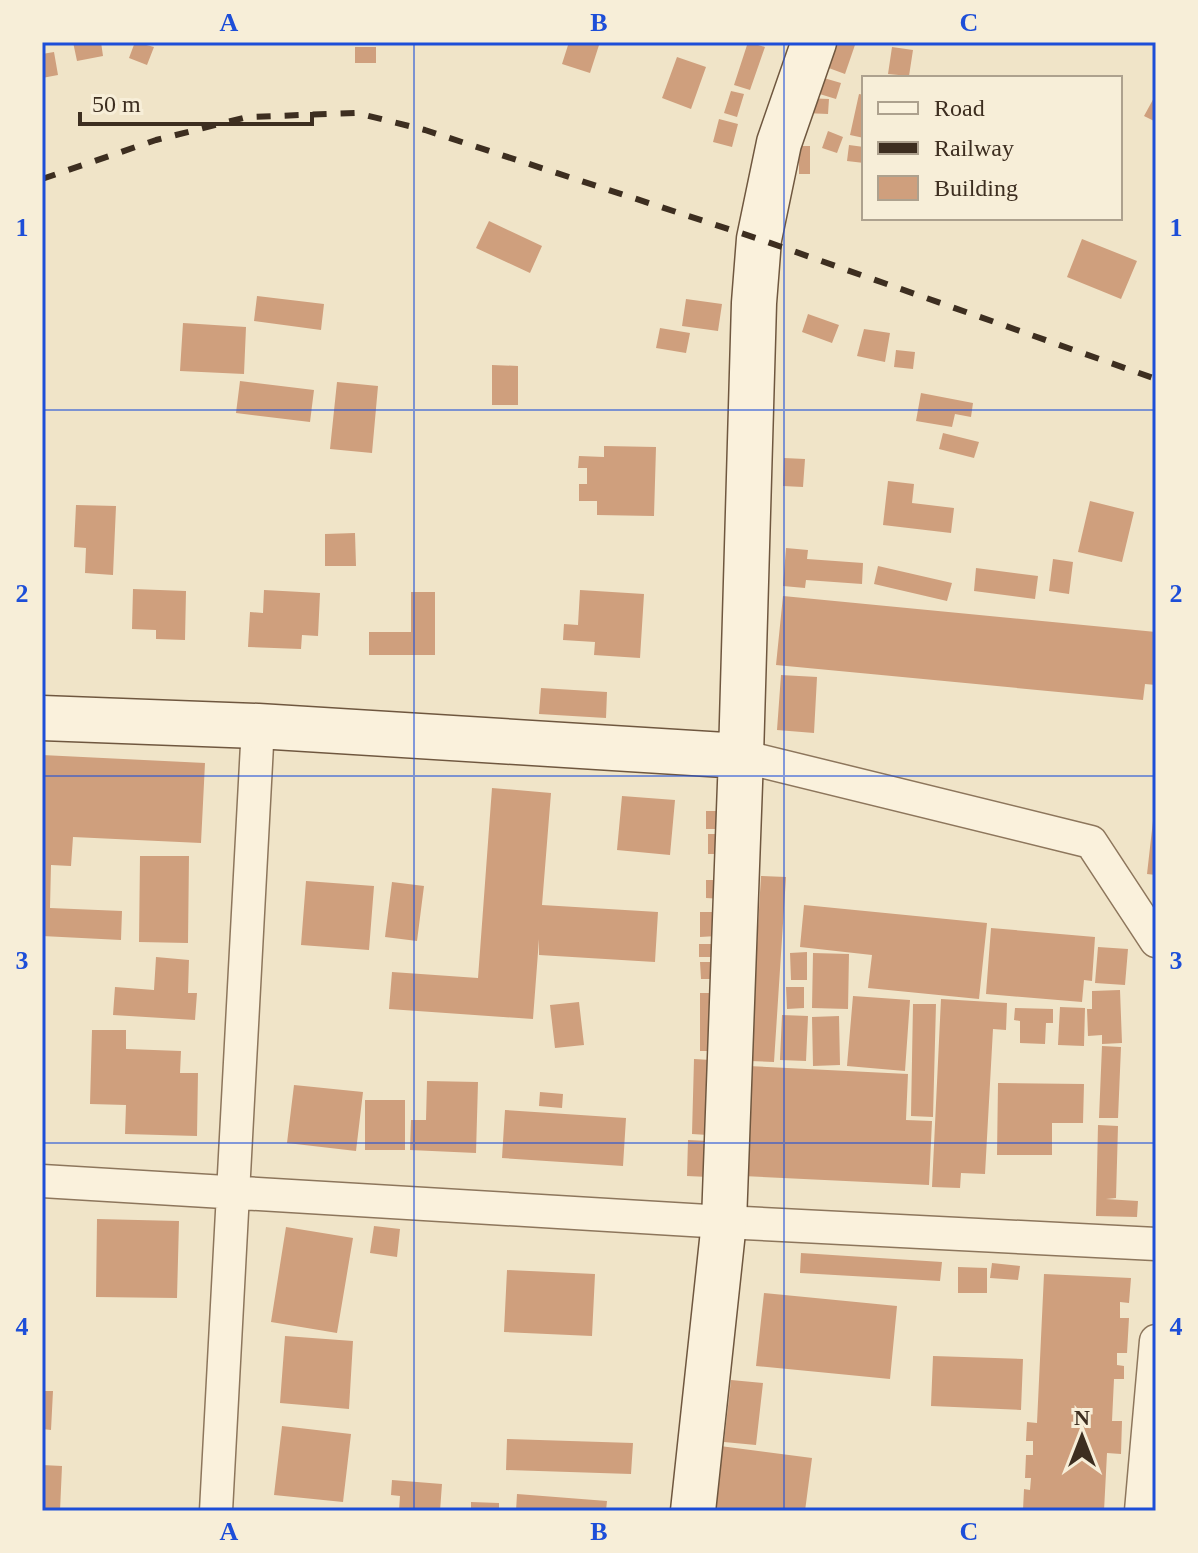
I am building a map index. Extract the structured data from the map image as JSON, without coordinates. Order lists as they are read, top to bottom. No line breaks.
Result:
{"legend":["Road","Railway","Building"],"scale_bar":"50 m","north":"top","grid":{"columns":["A","B","C"],"rows":["1","2","3","4"]}}
